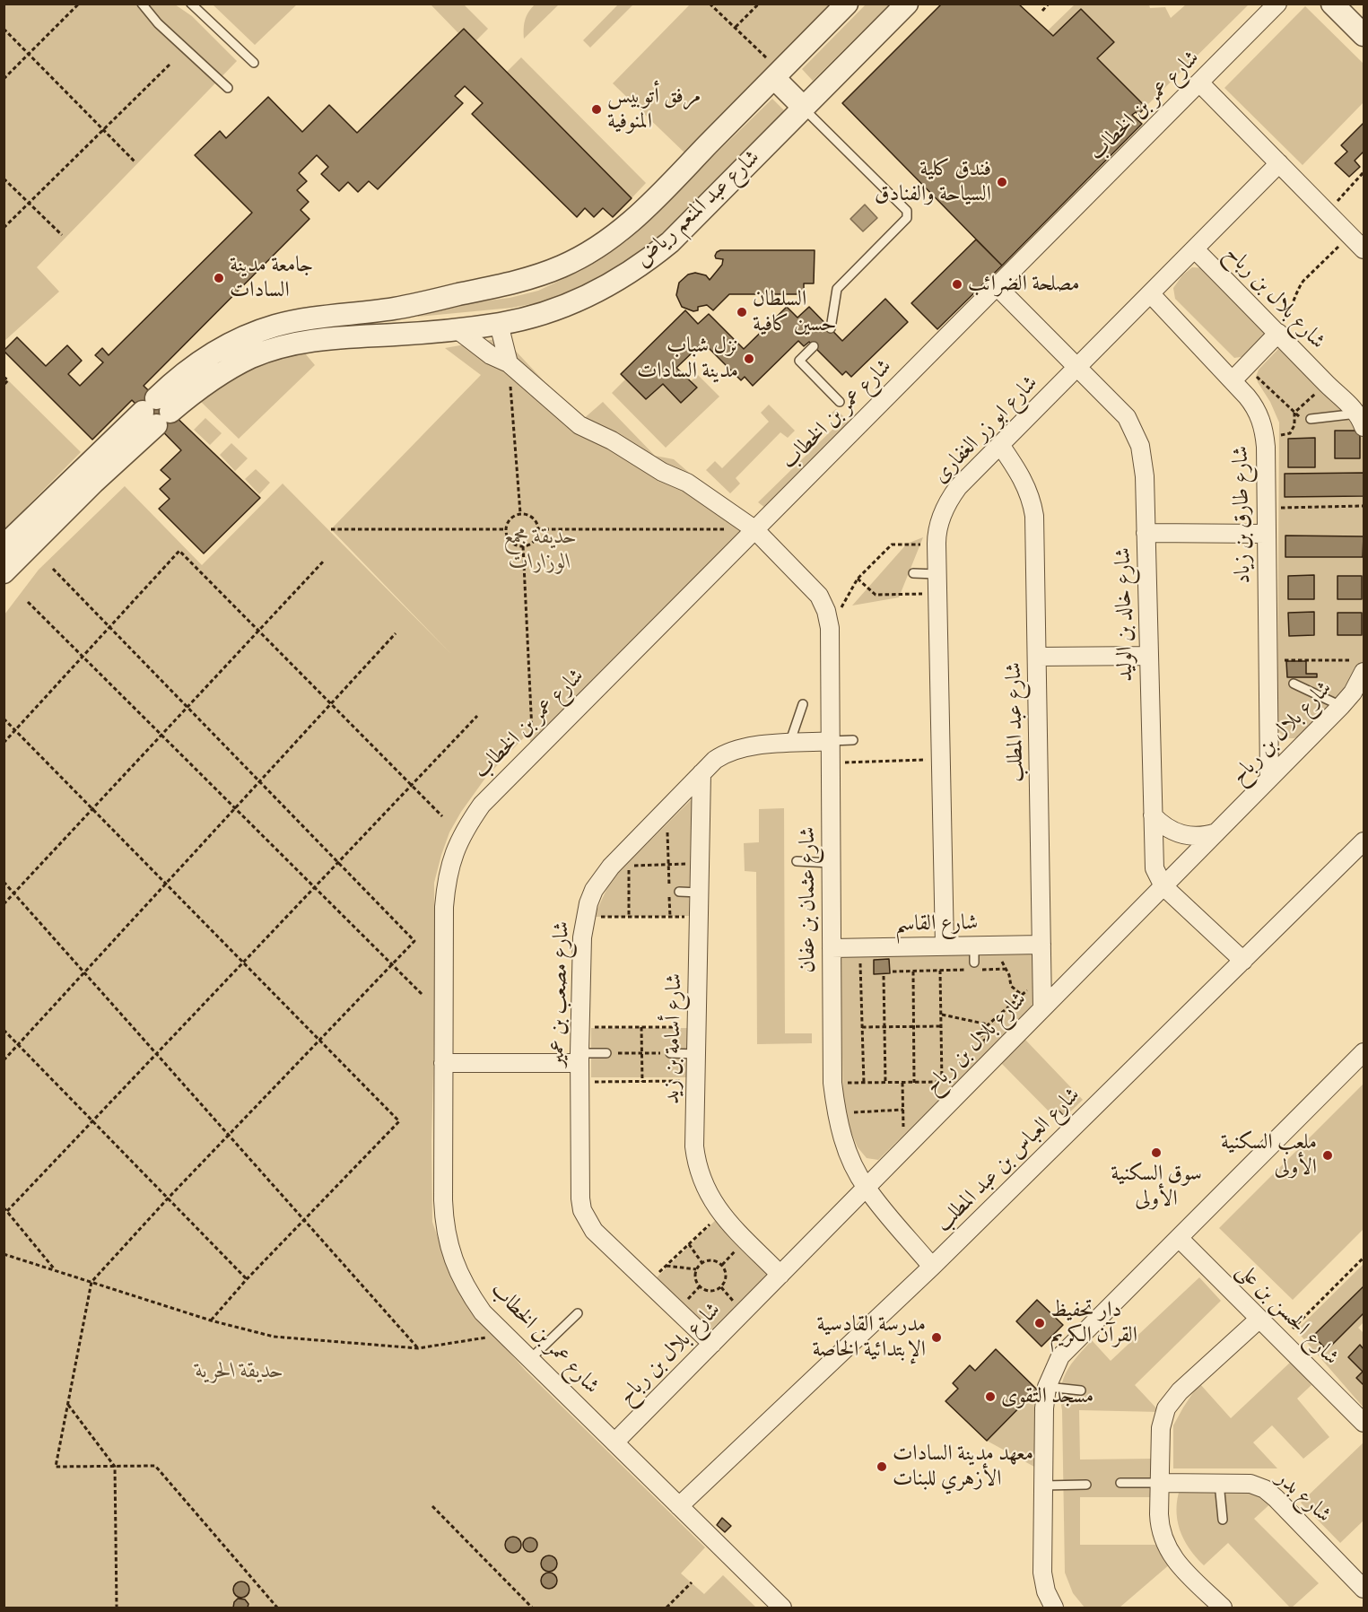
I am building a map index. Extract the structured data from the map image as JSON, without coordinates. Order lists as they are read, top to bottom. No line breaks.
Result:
{"streets":{"street":["شارع عمر بن الخطاب","شارع عبد المنعم رياض","شارع بلال بن رباح","شارع ابو زر الغفارى","شارع طارق بن زياد","شارع خالد بن الوليد","شارع عبد المطلب","شارع عثمان بن عفان","شارع القاسم","شارع مصعب بن عمير","شارع أسامة بن زيد","شارع العباس بن عبد المطلب","شارع الحسن بن على","شارع بدر"]},"crossings":[["شارع عمر بن الخطاب","شارع بلال بن رباح"],["شارع عمر بن الخطاب","شارع خالد بن الوليد"],["شارع عمر بن الخطاب","شارع عثمان بن عفان"],["شارع عمر بن الخطاب","شارع العباس بن عبد المطلب"],["شارع عبد المنعم رياض","شارع عثمان بن عفان"],["شارع بلال بن رباح","شارع ابو زر الغفارى"],["شارع بلال بن رباح","شارع طارق بن زياد"],["شارع بلال بن رباح","شارع خالد بن الوليد"],["شارع بلال بن رباح","شارع عبد المطلب"],["شارع بلال بن رباح","شارع عثمان بن عفان"],["شارع بلال بن رباح","شارع مصعب بن عمير"],["شارع بلال بن رباح","شارع أسامة بن زيد"],["شارع ابو زر الغفارى","شارع طارق بن زياد"],["شارع ابو زر الغفارى","شارع خالد بن الوليد"],["شارع ابو زر الغفارى","شارع عبد المطلب"],["شارع ابو زر الغفارى","شارع القاسم"],["شارع خالد بن الوليد","شارع العباس بن عبد المطلب"],["شارع عبد المطلب","شارع القاسم"],["شارع عثمان بن عفان","شارع القاسم"],["شارع عثمان بن عفان","شارع مصعب بن عمير"],["شارع عثمان بن عفان","شارع العباس بن عبد المطلب"],["شارع مصعب بن عمير","شارع أسامة بن زيد"]],"parks":["حديقة مجمع الوزارات","حديقة الحرية"],"places":["مرفق أتوبيس المنوفية","فندق كلية السياحة والفنادق","جامعة مدينة السادات","مصلحة الضرائب","السلطان حسين كافية","نزل شباب مدينة السادات","سوق السكنية الأولى","ملعب السكنية الأولى","دار تحفيظ القرآن الكريم","مدرسة القادسية الإبتدائية الخاصة","مسجد التقوى","معهد مدينة السادات الأزهري للبنات"]}
